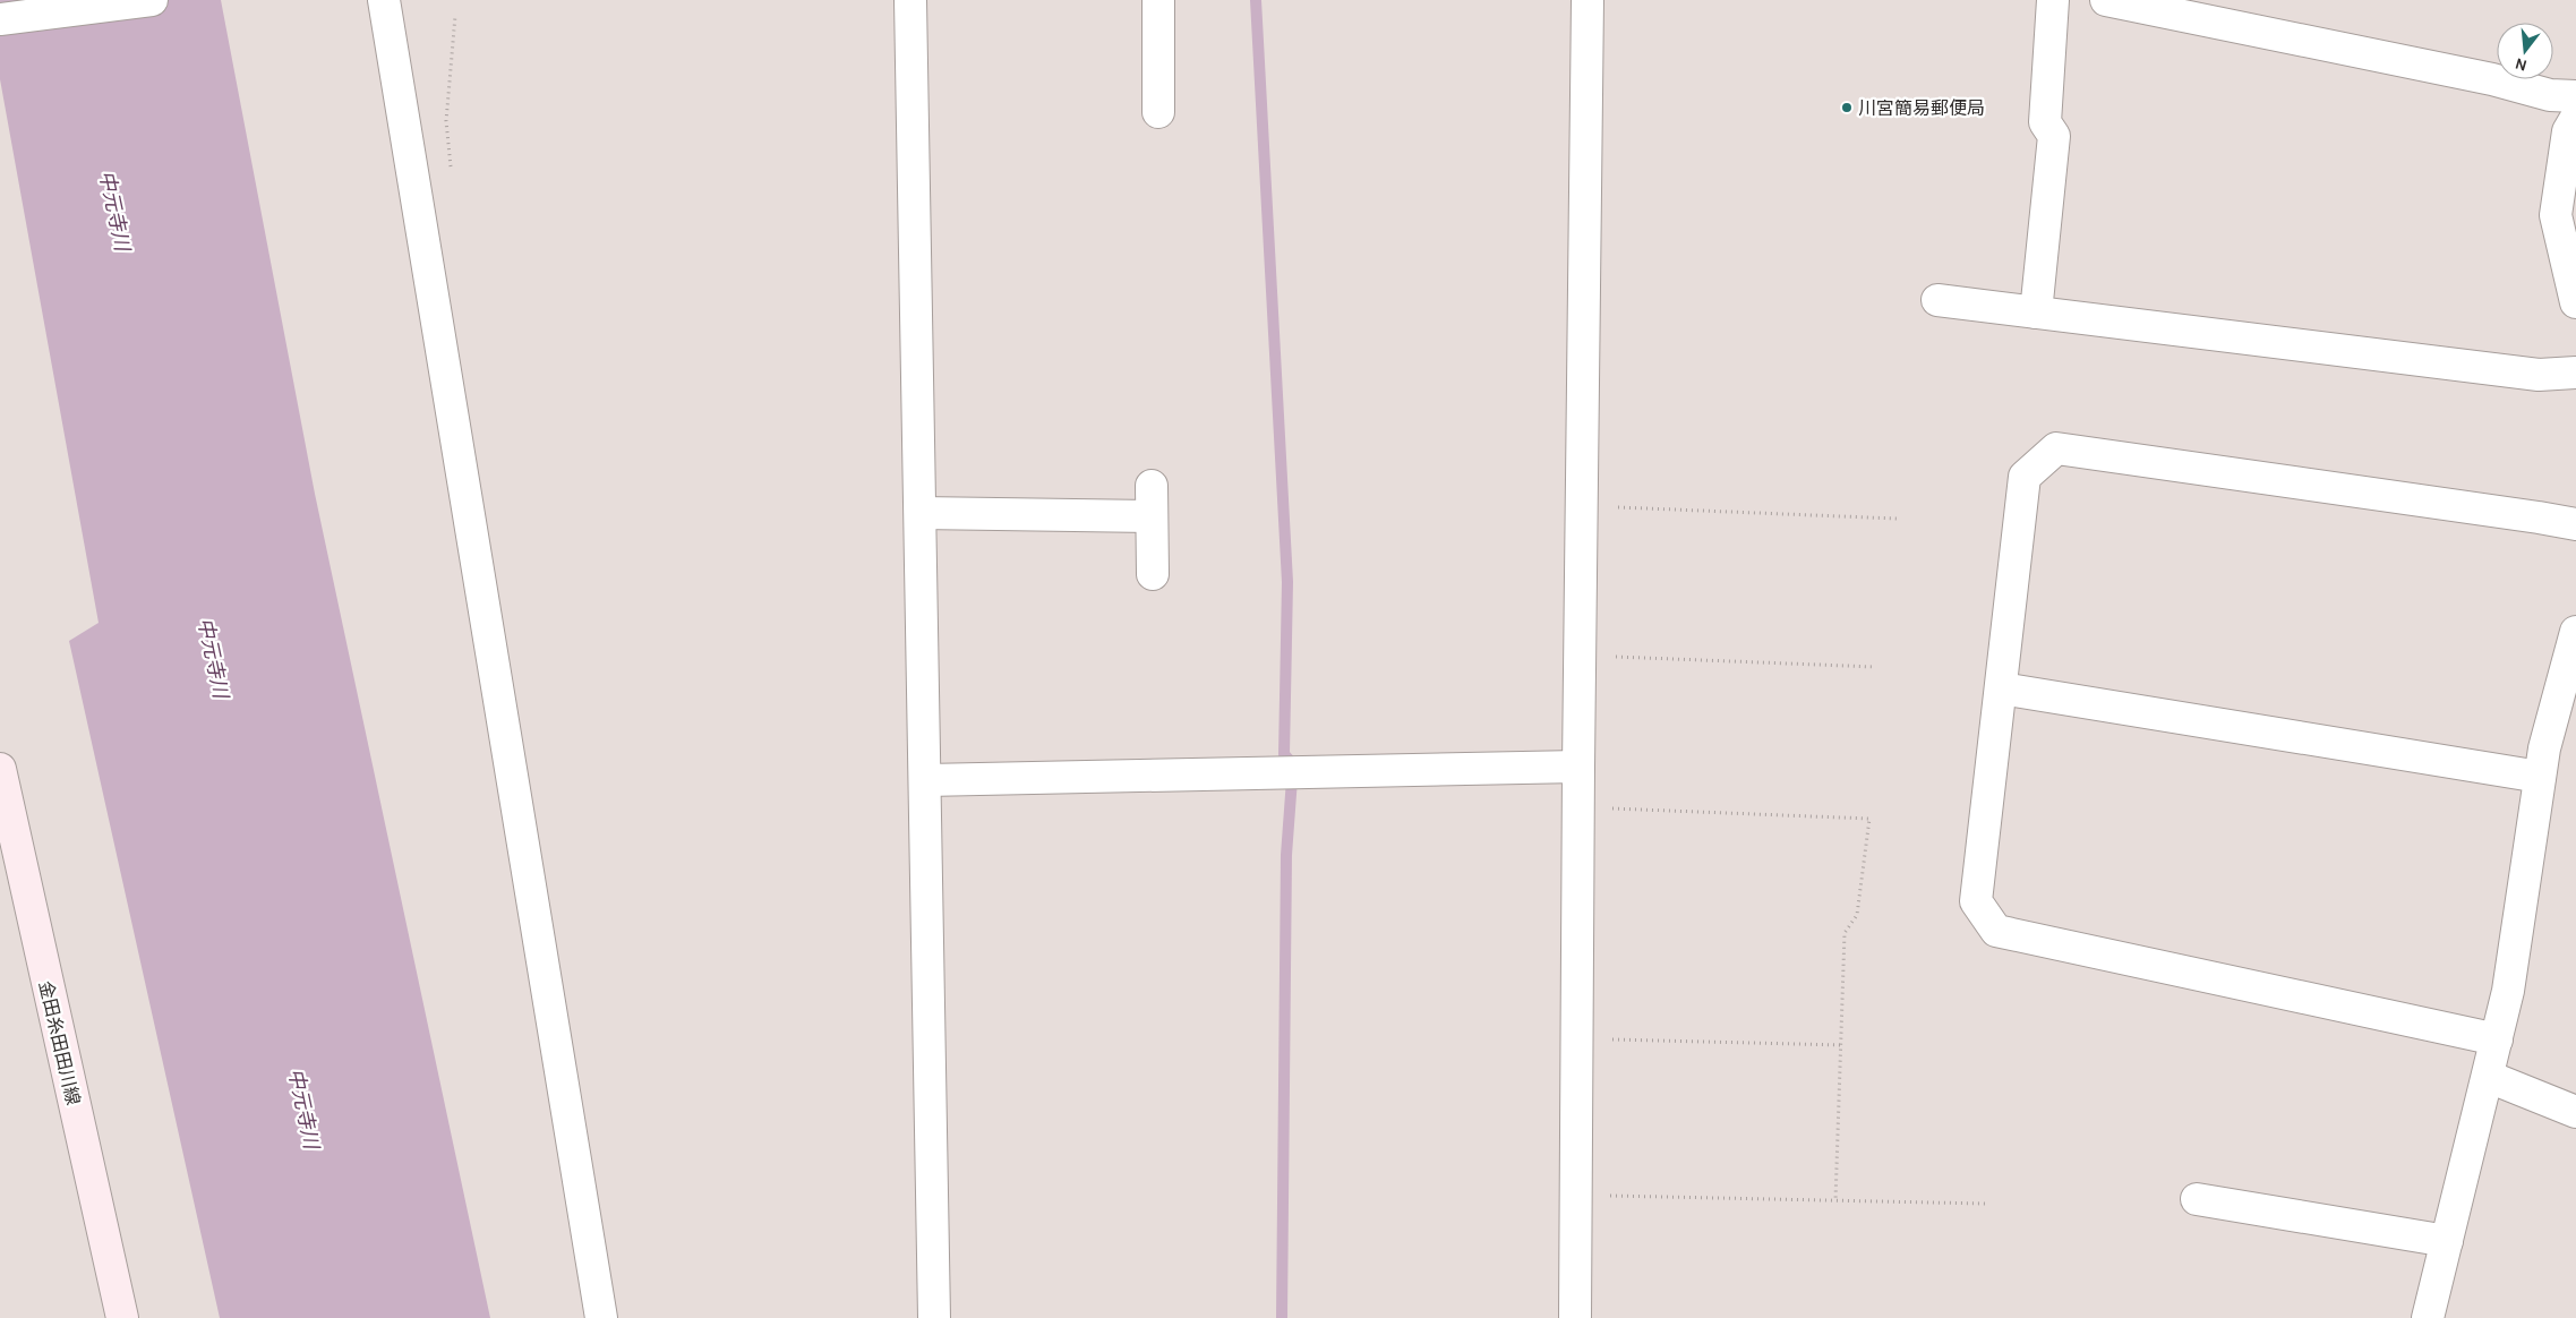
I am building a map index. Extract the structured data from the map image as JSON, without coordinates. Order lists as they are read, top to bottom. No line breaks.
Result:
{"streets":{"main road":["金田糸田田川線"]},"water":["中元寺川"],"places":["川宮簡易郵便局"],"north":"bottom"}
